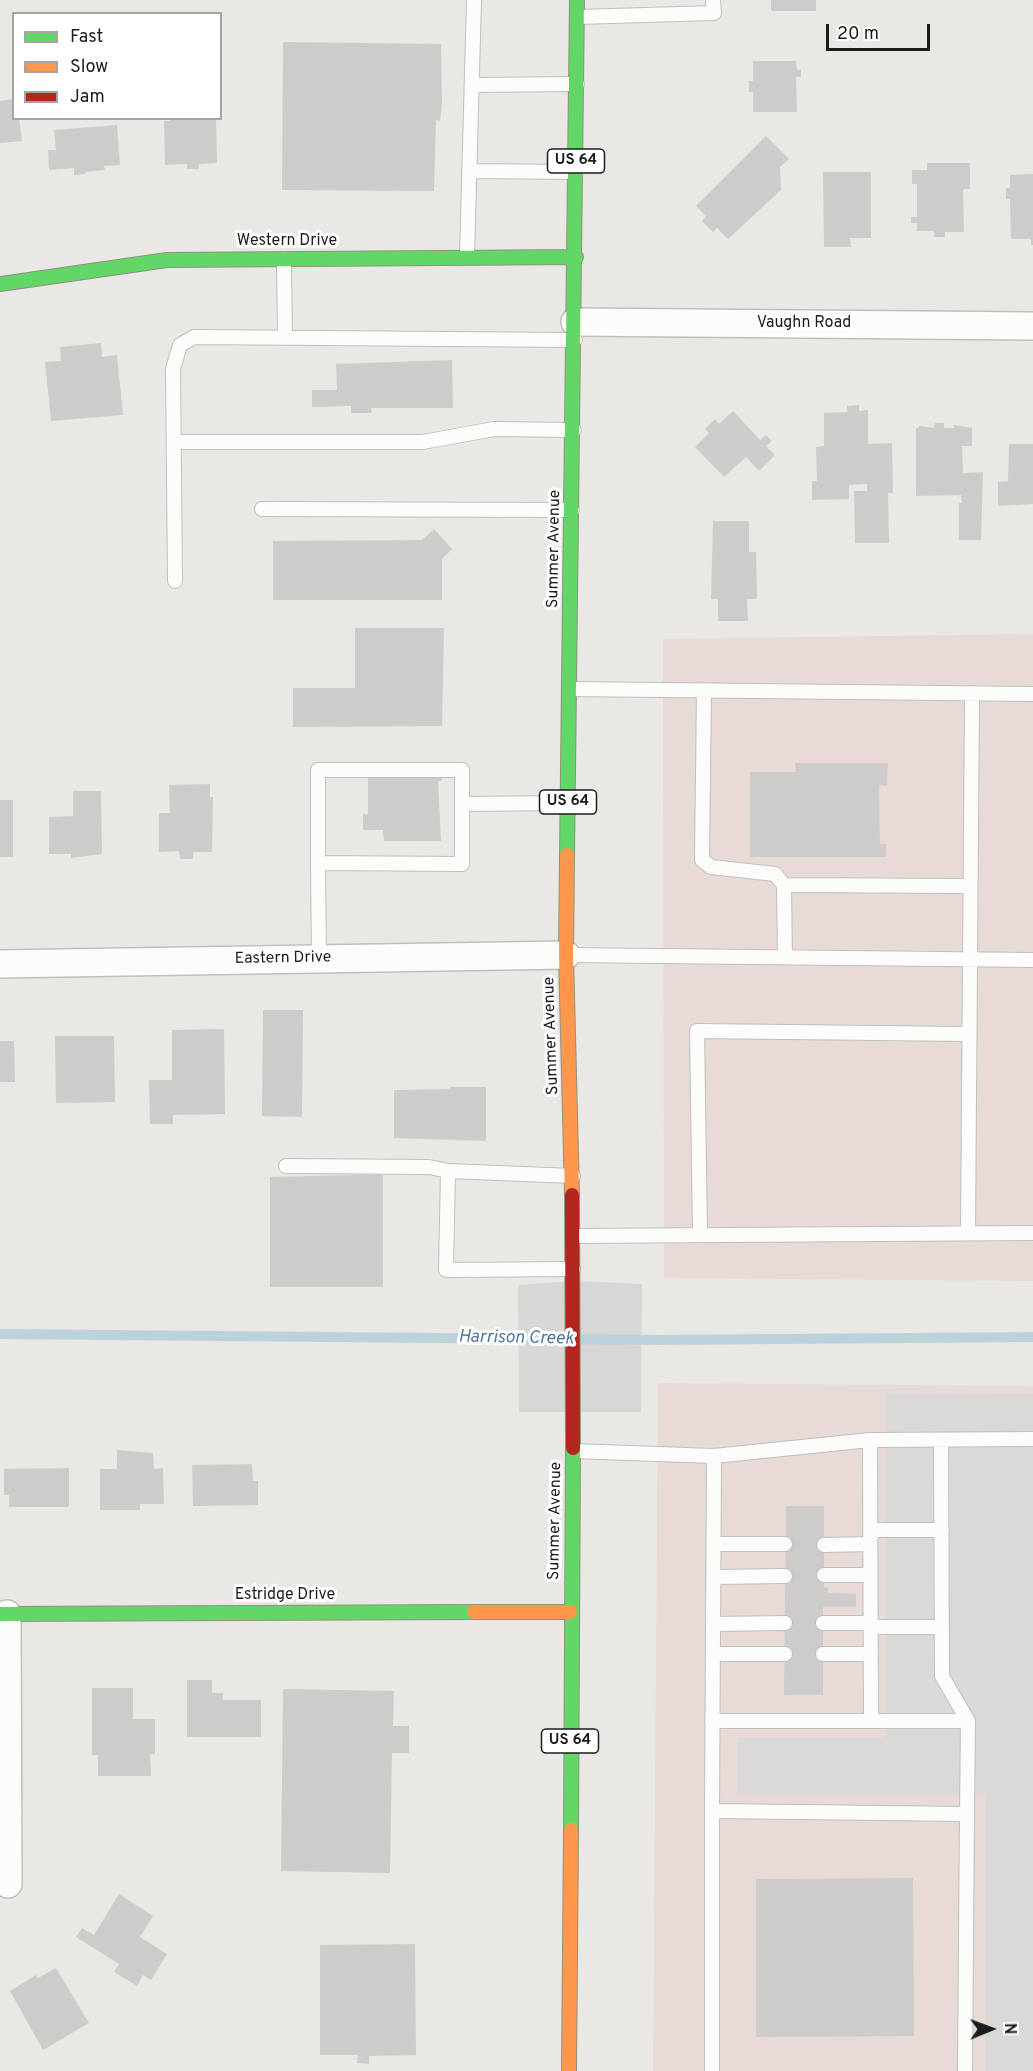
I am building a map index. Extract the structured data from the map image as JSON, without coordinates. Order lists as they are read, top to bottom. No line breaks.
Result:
{"streets":{"main road":["US 64","Western Drive","Summer Avenue","Estridge Drive"],"street":["Vaughn Road","Eastern Drive"]},"crossings":[["Western Drive","Summer Avenue"],["Vaughn Road","Summer Avenue"],["Summer Avenue","Eastern Drive"],["Summer Avenue","Estridge Drive"]],"water":["Harrison Creek"],"legend":["Fast","Slow","Jam"],"scale_bar":"20 m","north":"right"}
